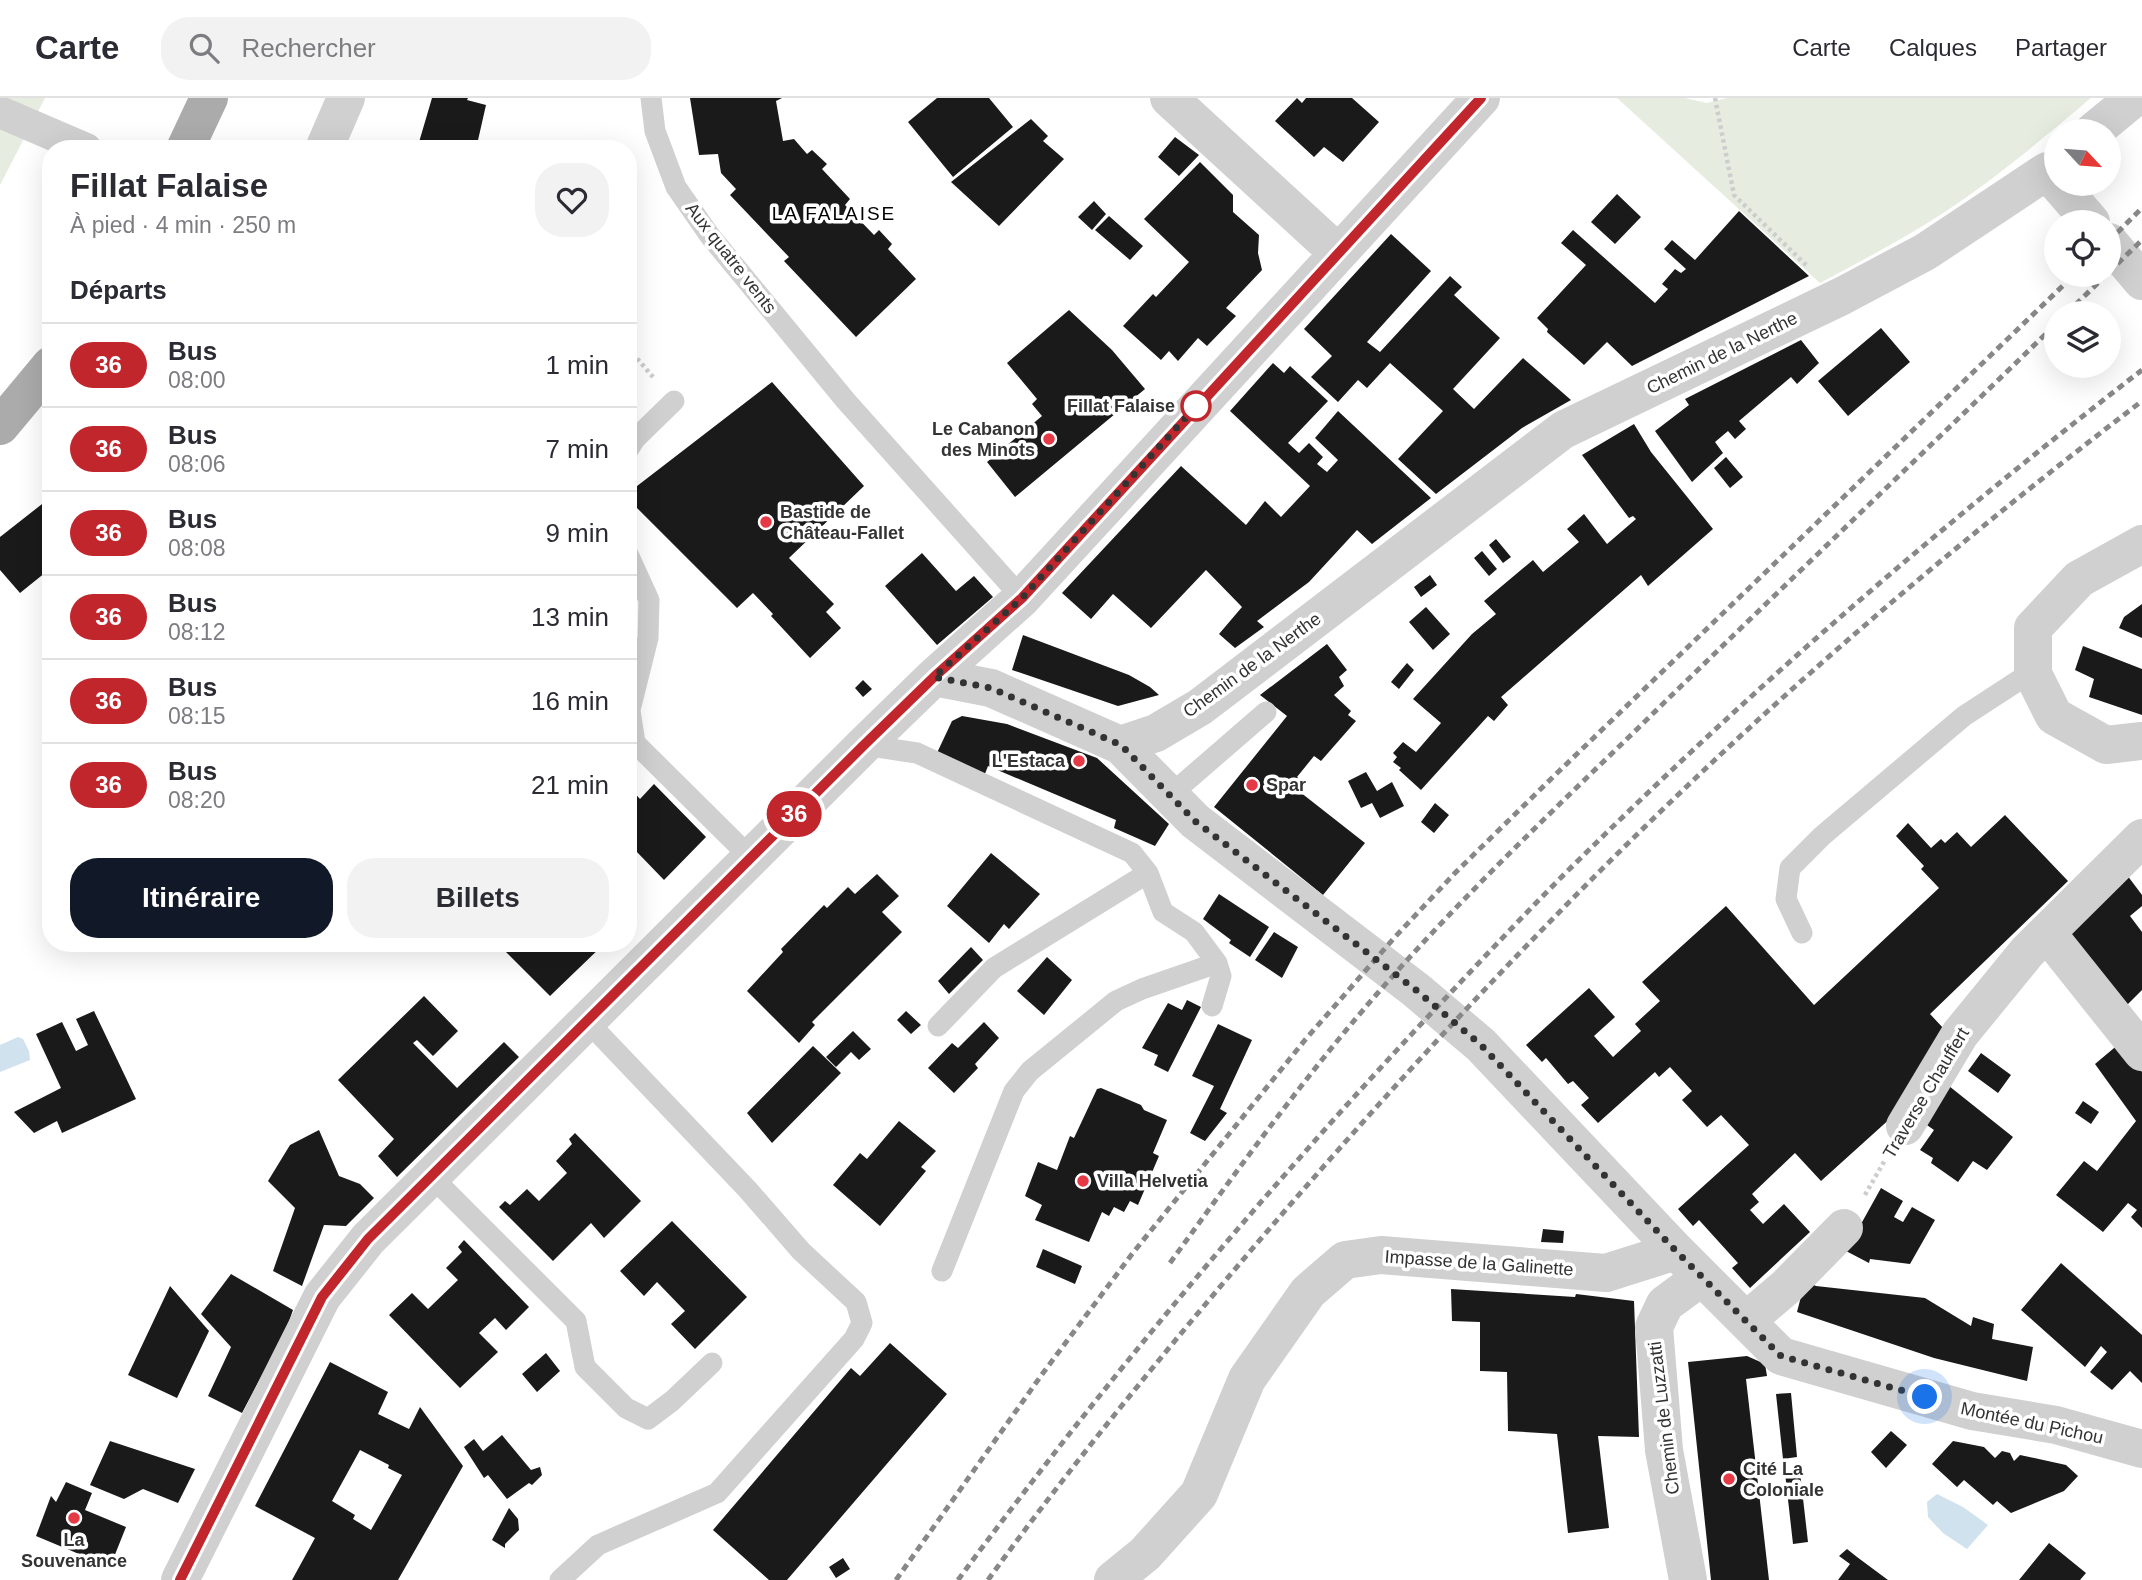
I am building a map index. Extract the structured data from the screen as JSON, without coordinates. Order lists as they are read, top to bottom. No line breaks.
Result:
{"streets":{"street":["Chemin de la Nerthe","Traverse Chauffert","Impasse de la Galinette","Chemin de Luzzatti","Montée du Pichou"],"lane":["Aux quatre vents"]},"crossings":[["Chemin de la Nerthe","Montée du Pichou"],["Impasse de la Galinette","Chemin de Luzzatti"],["Impasse de la Galinette","Montée du Pichou"],["Chemin de Luzzatti","Montée du Pichou"]],"districts":["LA FALAISE"],"places":["Fillat Falaise","Le Cabanon des Minots","Bastide de Château-Fallet","L'Estaca","Spar","Villa Helvetia","Cité La Coloniale","La Souvenance"],"lines":["bus line 36"],"north":"bottom right","page":{"header":"Carte","search":"Rechercher","nav":["Carte","Calques","Partager"],"on_map":"36","heading":[["Fillat Falaise","À pied · 4 min · 250 m"],"Départs"],"list":[{"mark":"36","name":"Bus","note":"08:00","value":"1 min"},{"mark":"36","name":"Bus","note":"08:06","value":"7 min"},{"mark":"36","name":"Bus","note":"08:08","value":"9 min"},{"mark":"36","name":"Bus","note":"08:12","value":"13 min"},{"mark":"36","name":"Bus","note":"08:15","value":"16 min"},{"mark":"36","name":"Bus","note":"08:20","value":"21 min"}],"buttons":["Itinéraire","Billets"]}}
